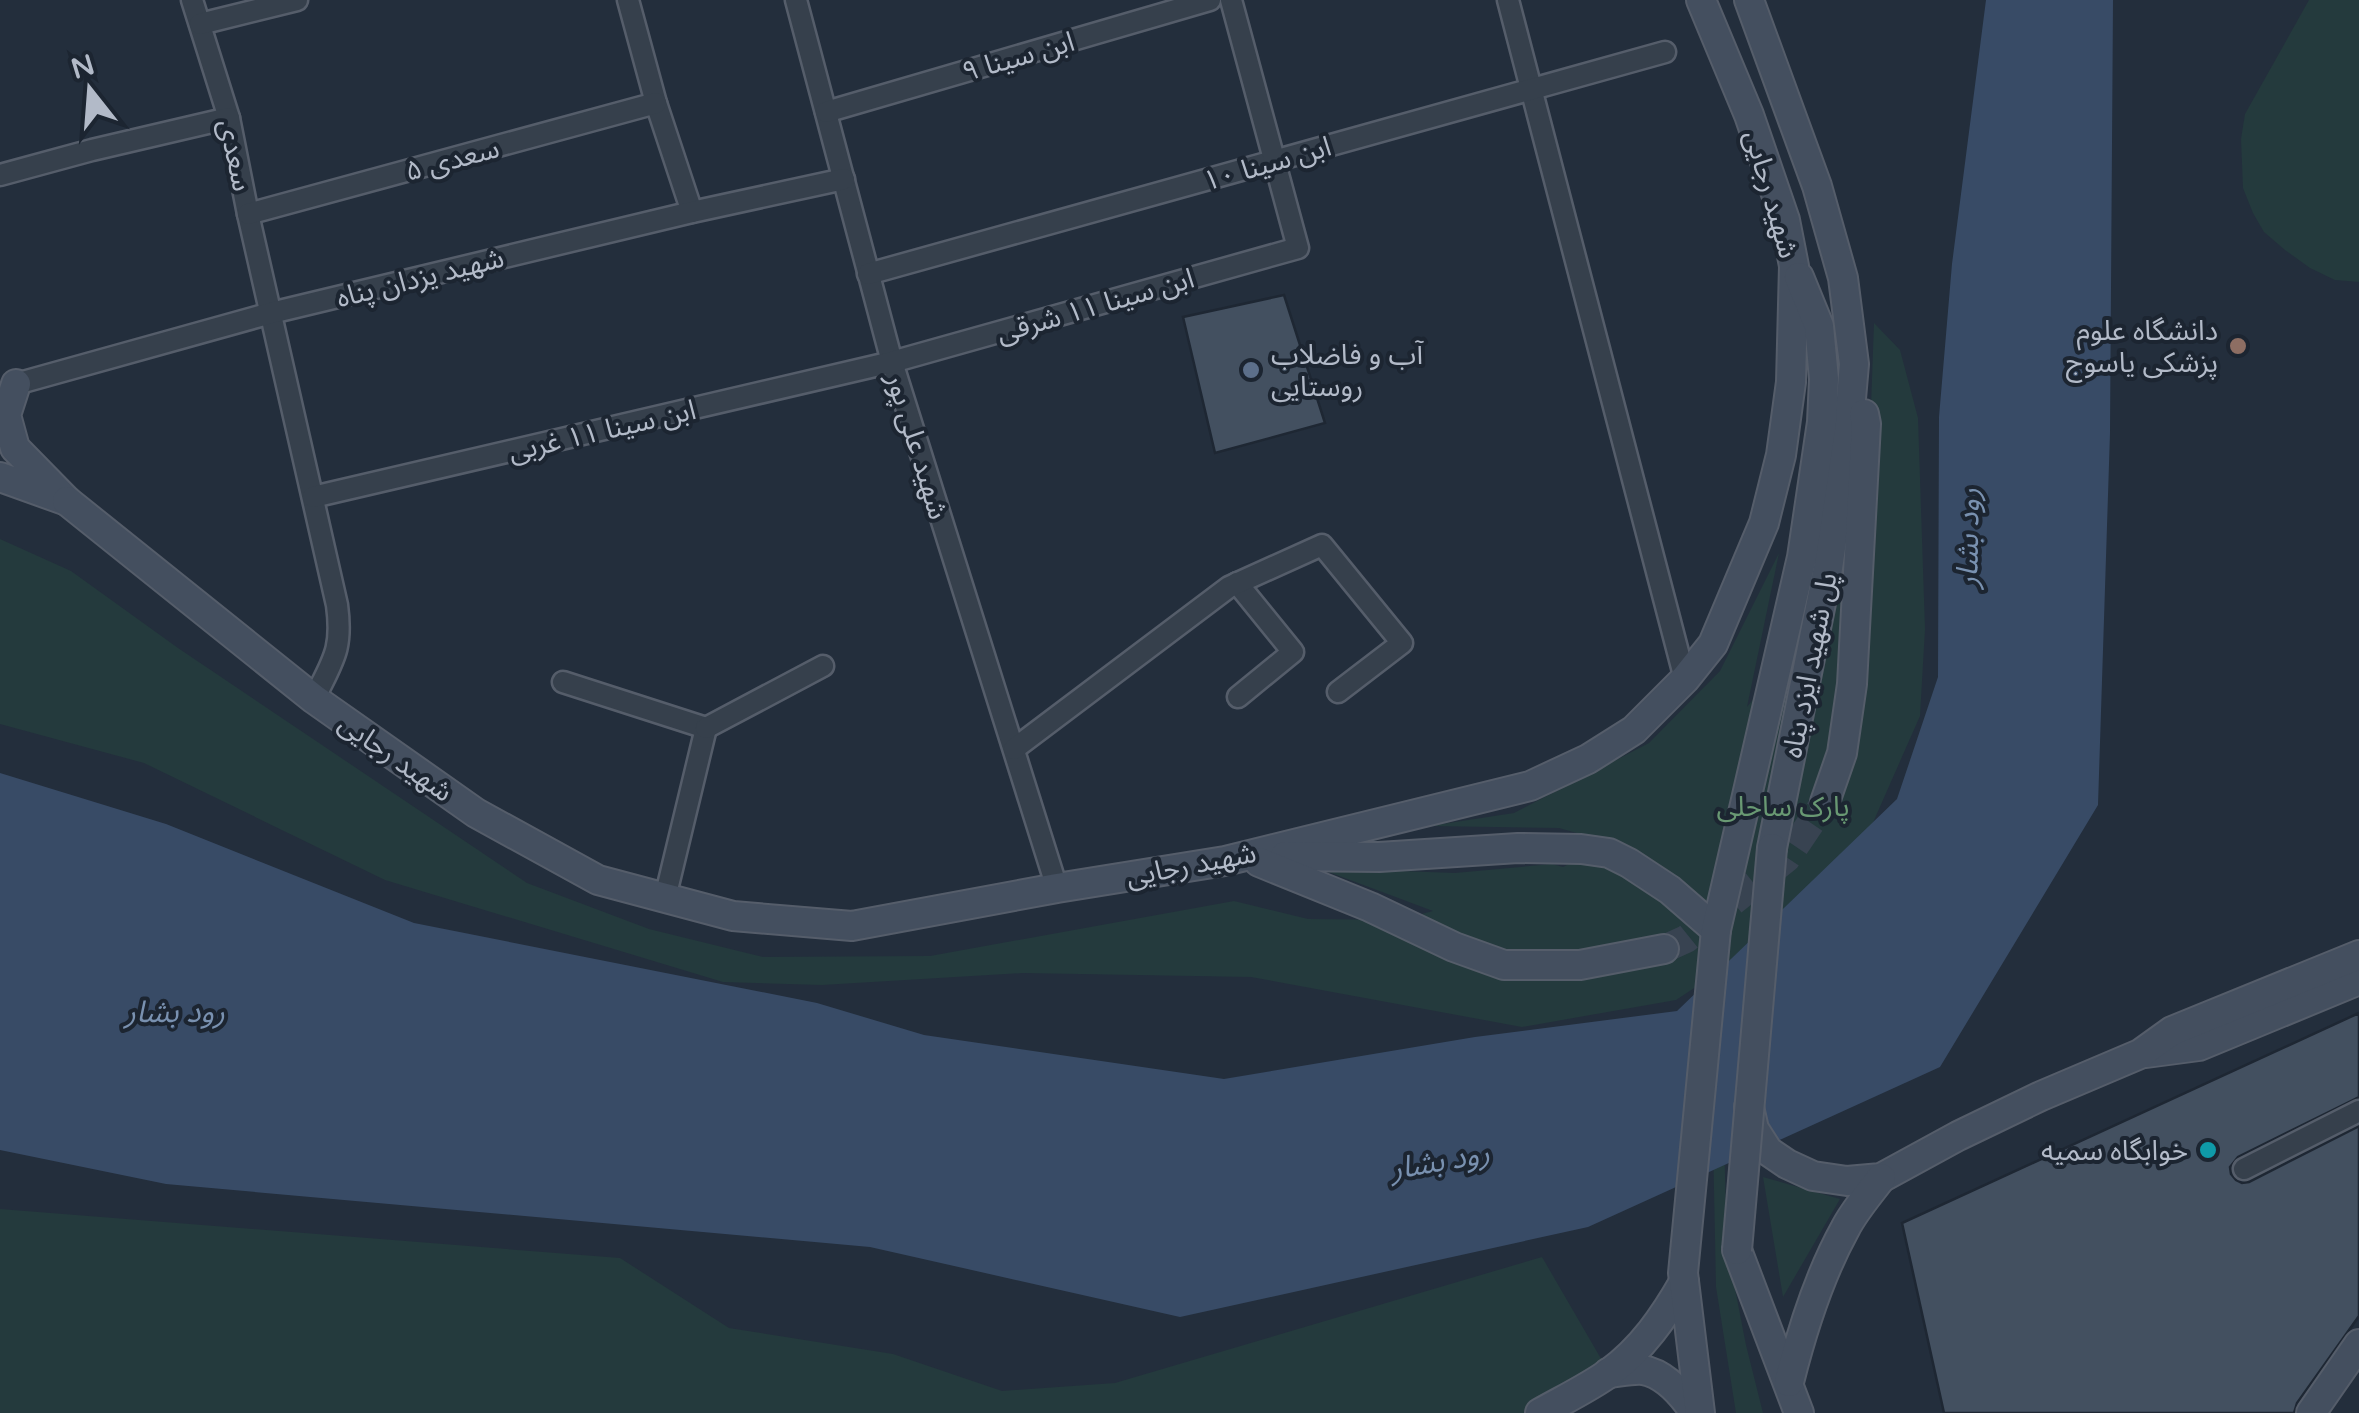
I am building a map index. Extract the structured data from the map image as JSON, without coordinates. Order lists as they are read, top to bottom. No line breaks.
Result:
{"streets":{"main road":["شهید رجایی","پل شهید ایزد پناه"],"street":["ابن سینا ۹","سعدی","سعدی ۵","ابن سینا ۱۰","شهید یزدان پناه","ابن سینا ۱۱ شرقی","ابن سینا ۱۱ غربی","شهید علی پور"]},"crossings":[["ابن سینا ۹","شهید علی پور"],["سعدی","سعدی ۵"],["سعدی","شهید رجایی"],["سعدی","شهید یزدان پناه"],["سعدی","ابن سینا ۱۱ غربی"],["ابن سینا ۱۰","ابن سینا ۱۱ شرقی"],["ابن سینا ۱۰","شهید علی پور"],["شهید رجایی","شهید علی پور"],["شهید رجایی","پل شهید ایزد پناه"],["شهید یزدان پناه","شهید علی پور"],["ابن سینا ۱۱ شرقی","ابن سینا ۱۱ غربی"],["ابن سینا ۱۱ شرقی","شهید علی پور"],["ابن سینا ۱۱ غربی","شهید علی پور"]],"water":["رود بشار"],"parks":["پارک ساحلی"],"places":["دانشگاه علوم پزشکی یاسوج","آب و فاضلاب روستایی","خوابگاه سمیه"],"north":"top"}
